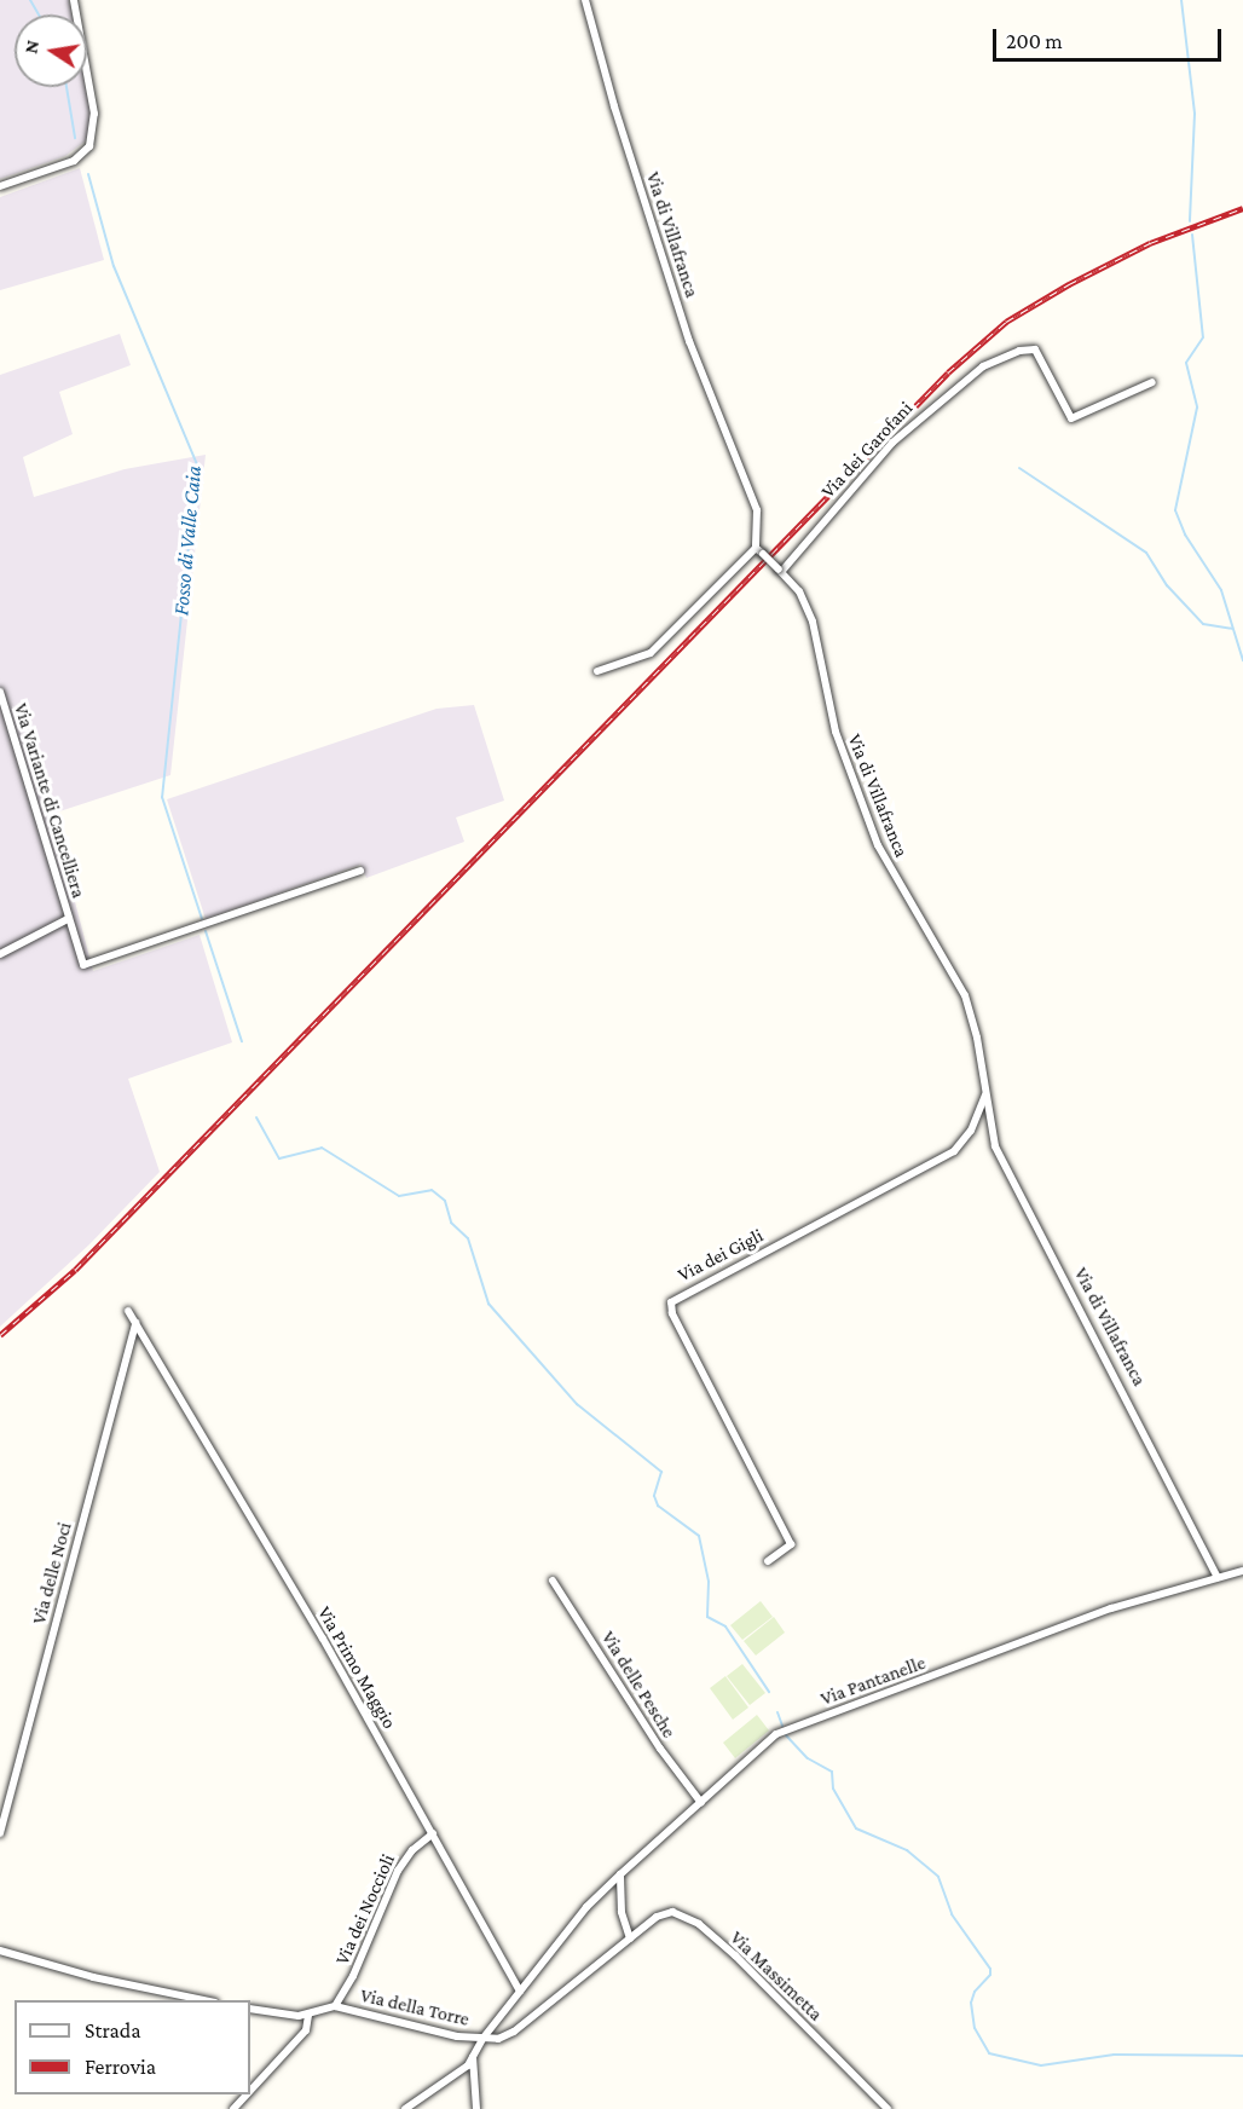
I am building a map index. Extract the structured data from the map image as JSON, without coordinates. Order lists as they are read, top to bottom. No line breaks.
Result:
{"streets":{"street":["Via di Villafranca","Via dei Garofani","Via Variante di Cancelliera","Via dei Gigli","Via delle Noci","Via Primo Maggio","Via Pantanelle","Via delle Pesche","Via dei Noccioli","Via Massimetta","Via della Torre"]},"crossings":[["Via di Villafranca","Via dei Garofani"],["Via di Villafranca","Via dei Gigli"],["Via di Villafranca","Via Pantanelle"],["Via delle Noci","Via Primo Maggio"],["Via Primo Maggio","Via Pantanelle"],["Via Primo Maggio","Via dei Noccioli"],["Via Pantanelle","Via delle Pesche"],["Via dei Noccioli","Via della Torre"],["Via Massimetta","Via della Torre"]],"water":["Fosso di Valle Caia"],"legend":["Strada","Ferrovia"],"scale_bar":"200 m","north":"left"}
